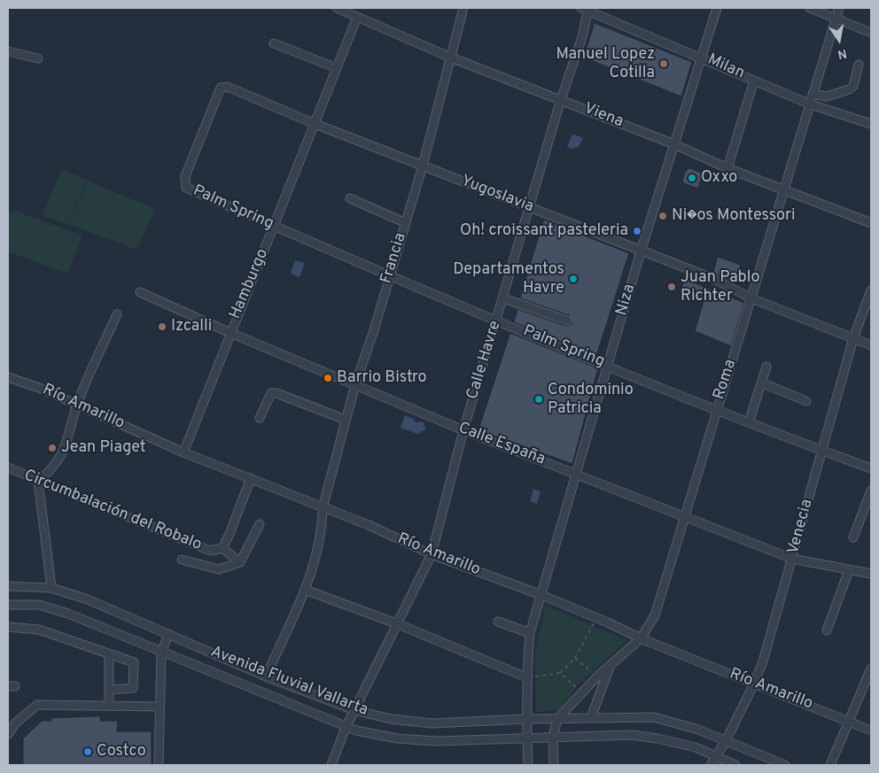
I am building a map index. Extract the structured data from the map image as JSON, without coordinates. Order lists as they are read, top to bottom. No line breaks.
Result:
{"streets":{"street":["Milan","Viena","Yugoslavia","Palm Spring","Francia","Hamburgo","Niza","Calle Havre","Roma","Río Amarillo","Calle España","Circumbalación del Robalo","Venecia","Avenida Fluvial Vallarta"]},"crossings":[["Milan","Niza"],["Milan","Calle Havre"],["Milan","Roma"],["Viena","Francia"],["Viena","Hamburgo"],["Viena","Niza"],["Viena","Calle Havre"],["Viena","Roma"],["Yugoslavia","Palm Spring"],["Yugoslavia","Francia"],["Yugoslavia","Hamburgo"],["Yugoslavia","Niza"],["Yugoslavia","Calle Havre"],["Yugoslavia","Roma"],["Yugoslavia","Venecia"],["Palm Spring","Francia"],["Palm Spring","Hamburgo"],["Palm Spring","Niza"],["Palm Spring","Calle Havre"],["Palm Spring","Roma"],["Palm Spring","Venecia"],["Francia","Río Amarillo"],["Francia","Calle España"],["Francia","Avenida Fluvial Vallarta"],["Hamburgo","Río Amarillo"],["Hamburgo","Calle España"],["Niza","Río Amarillo"],["Niza","Calle España"],["Niza","Avenida Fluvial Vallarta"],["Calle Havre","Río Amarillo"],["Calle Havre","Calle España"],["Calle Havre","Avenida Fluvial Vallarta"],["Roma","Río Amarillo"],["Roma","Calle España"],["Roma","Avenida Fluvial Vallarta"],["Río Amarillo","Circumbalación del Robalo"],["Río Amarillo","Venecia"],["Calle España","Venecia"],["Venecia","Avenida Fluvial Vallarta"]],"places":["Manuel Lopez Cotilla","Oxxo","Ni�os Montessori","Oh! croissant pasteleria","Departamentos Havre","Juan Pablo Richter","Izcalli","Barrio Bistro","Condominio Patricia","Jean Piaget","Costco"],"north":"bottom"}
